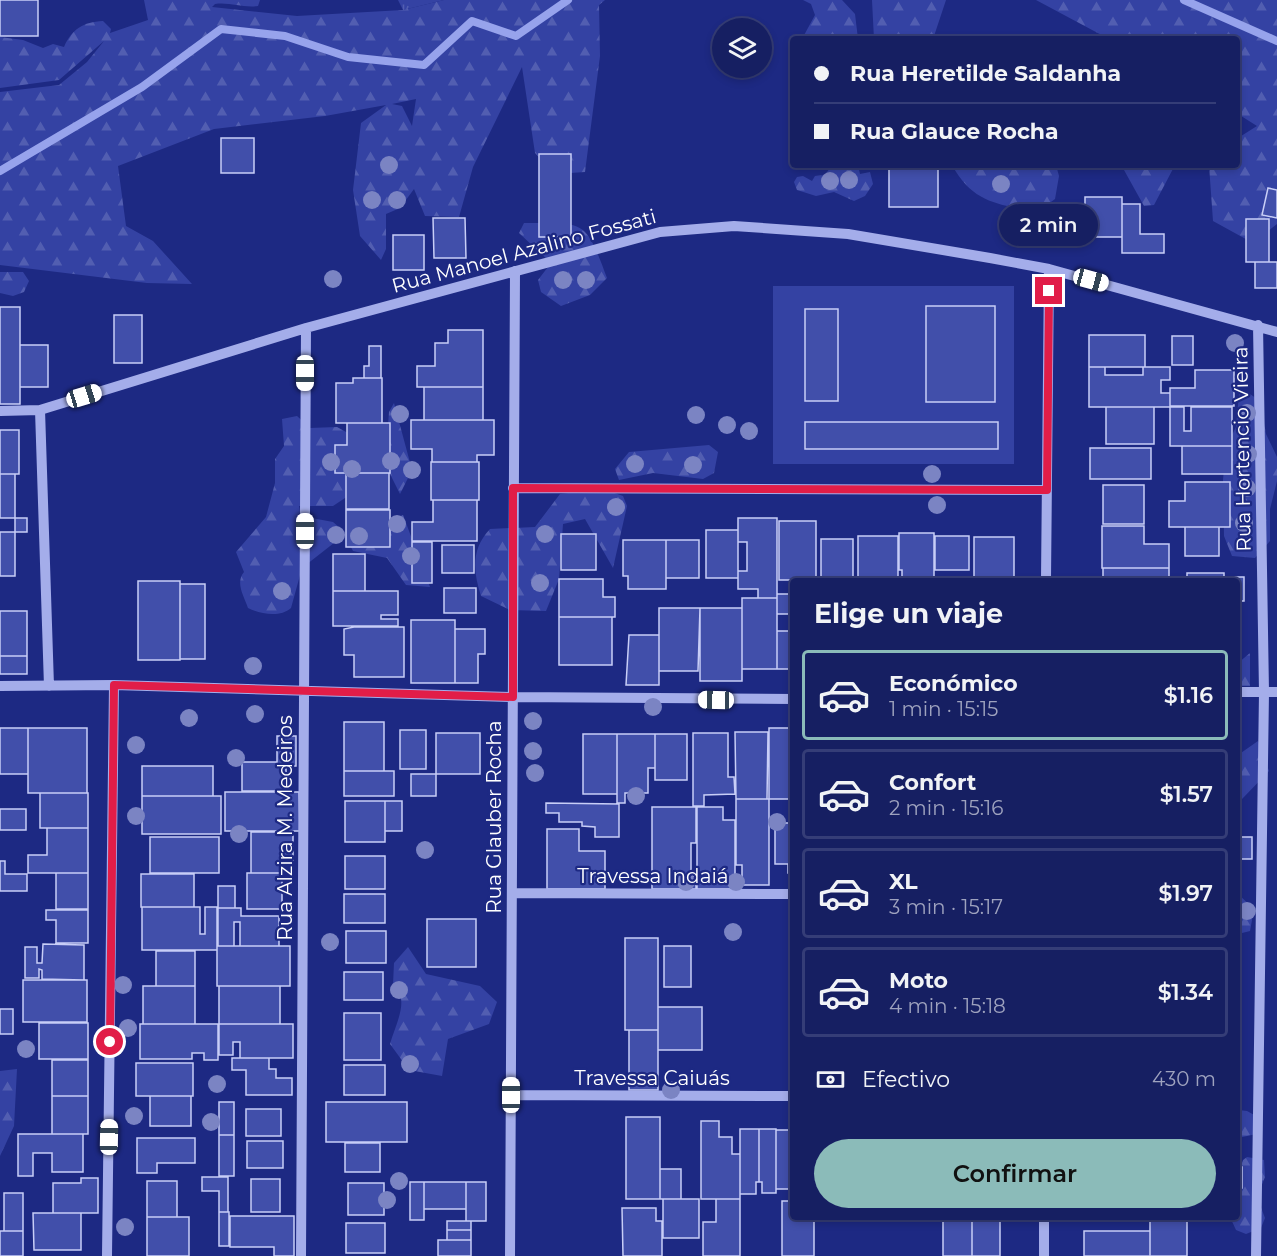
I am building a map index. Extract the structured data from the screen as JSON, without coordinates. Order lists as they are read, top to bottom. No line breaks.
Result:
{"streets":{"street":["Rua Manoel Azalino Fossati","Rua Hortencio Vieira","Rua Glauber Rocha","Rua Alzira M. Medeiros","Travessa Indaiá","Travessa Caiuás"]},"crossings":[["Rua Manoel Azalino Fossati","Rua Hortencio Vieira"],["Rua Manoel Azalino Fossati","Rua Glauber Rocha"],["Rua Manoel Azalino Fossati","Rua Alzira M. Medeiros"],["Rua Glauber Rocha","Travessa Indaiá"],["Rua Glauber Rocha","Travessa Caiuás"]],"page":{"banner":["Rua Heretilde Saldanha","Rua Glauce Rocha"],"bubble":"2 min","heading":"Elige un viaje","list":[{"name":"Económico","note":"1 min · 15:15","value":"$1.16"},{"name":"Confort","note":"2 min · 15:16","value":"$1.57"},{"name":"XL","note":"3 min · 15:17","value":"$1.97"},{"name":"Moto","note":"4 min · 15:18","value":"$1.34"}],"pay":["Efectivo","430 m"],"buttons":"Confirmar"}}
